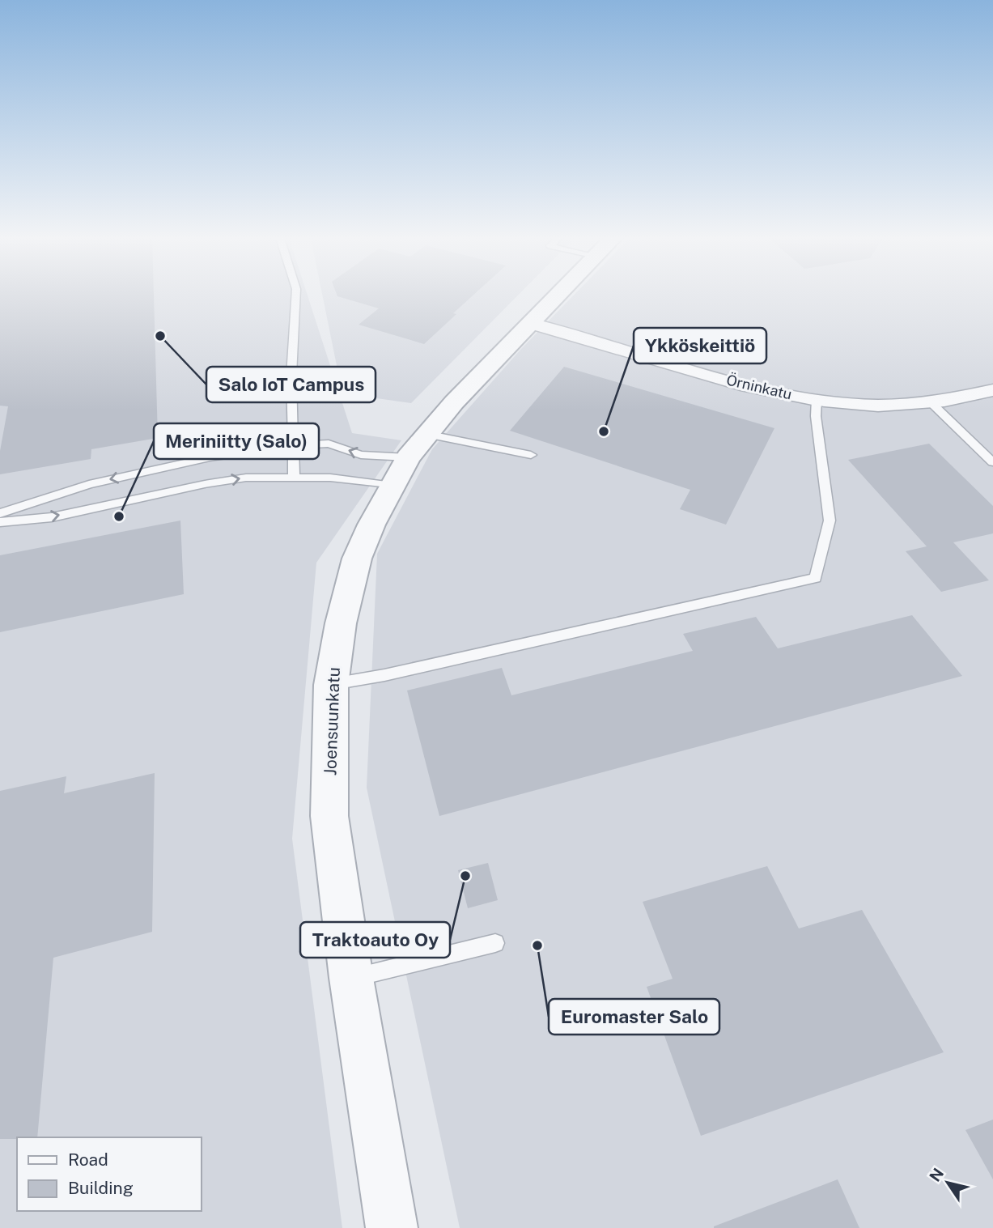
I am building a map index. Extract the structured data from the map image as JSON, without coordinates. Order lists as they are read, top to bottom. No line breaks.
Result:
{"streets":{"street":["Örninkatu","Joensuunkatu"]},"crossings":[["Örninkatu","Joensuunkatu"]],"places":["Salo IoT Campus","Ykköskeittiö","Meriniitty (Salo)","Traktoauto Oy","Euromaster Salo"],"legend":["Road","Building"],"north":"top left"}
